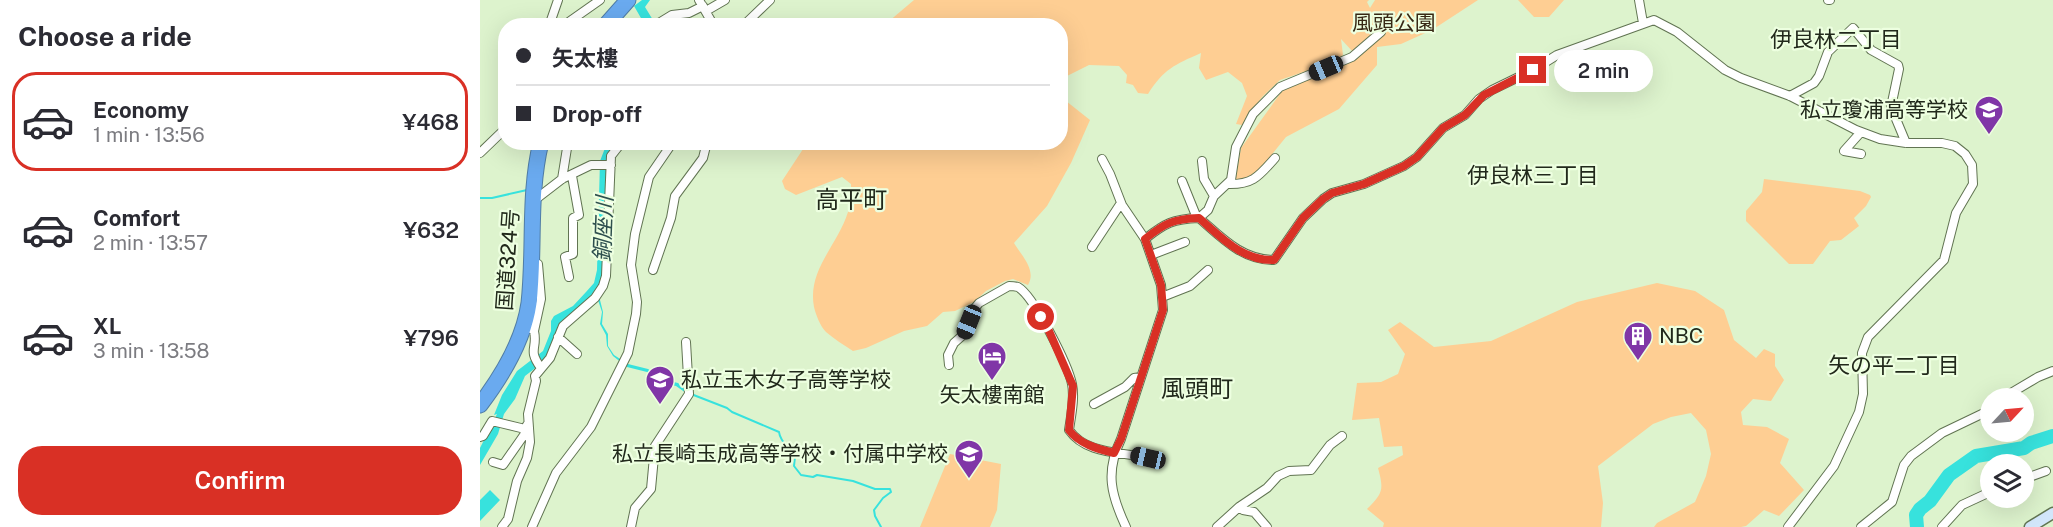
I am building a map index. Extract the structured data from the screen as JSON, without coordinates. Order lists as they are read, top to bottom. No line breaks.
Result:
{"streets":{"highway":["国道324号"]},"districts":["伊良林二丁目","伊良林三丁目","高平町","矢の平二丁目","風頭町"],"water":["銅座川"],"parks":["風頭公園"],"places":{"school or university":["私立瓊浦高等学校","私立玉木女子高等学校","私立長崎玉成高等学校・付属中学校"],"building":["NBC"],"hotel":["矢太樓南館"]},"north":"top right","page":{"heading":"Choose a ride","banner":["矢太樓","Drop-off"],"bubble":"2 min","list":[{"name":"Economy","note":"1 min · 13:56","value":"¥468"},{"name":"Comfort","note":"2 min · 13:57","value":"¥632"},{"name":"XL","note":"3 min · 13:58","value":"¥796"}],"buttons":"Confirm"}}
